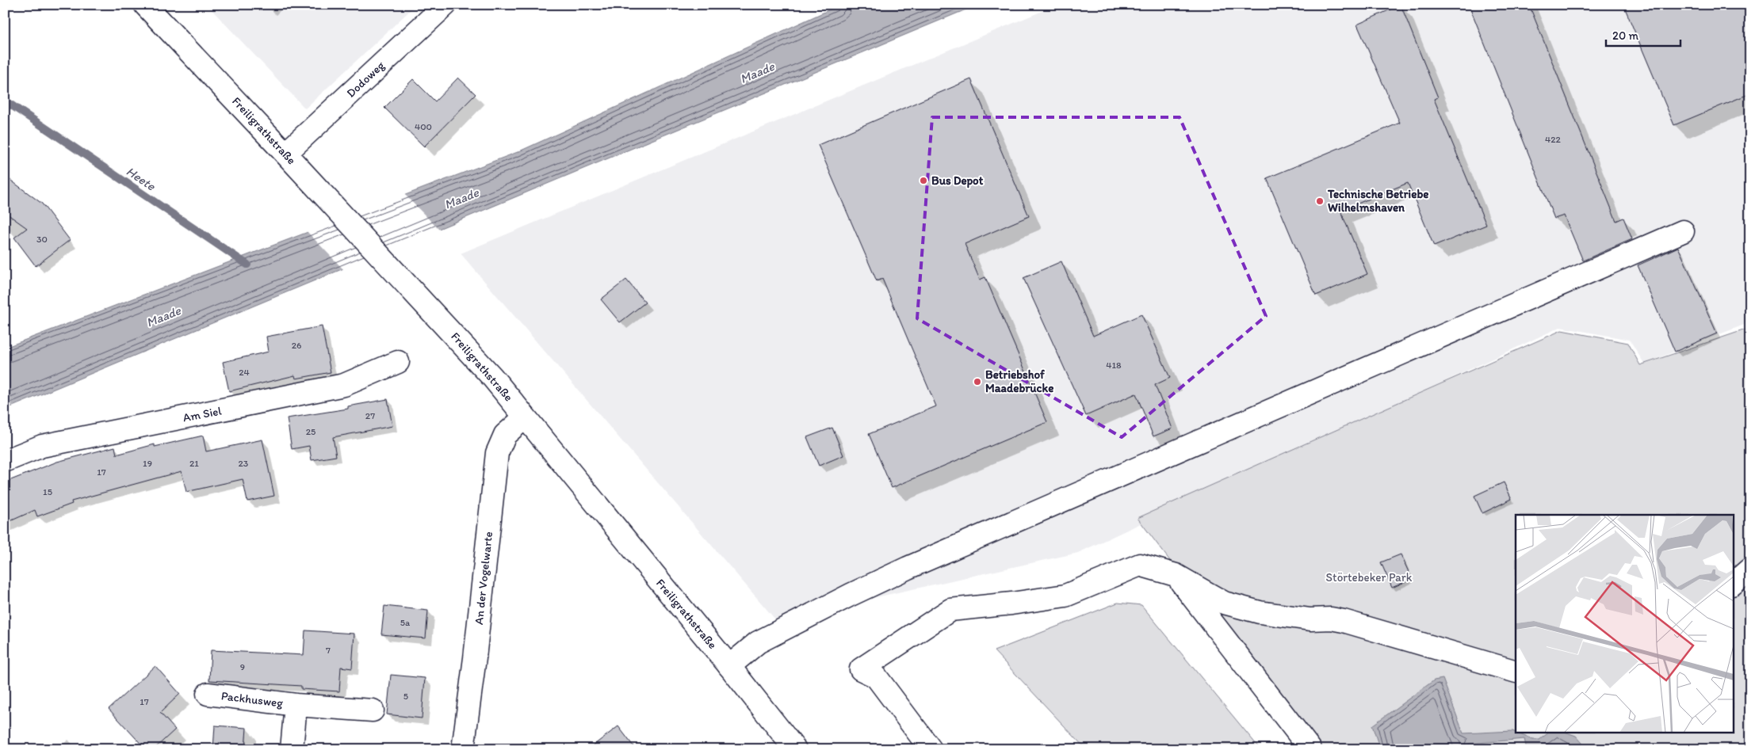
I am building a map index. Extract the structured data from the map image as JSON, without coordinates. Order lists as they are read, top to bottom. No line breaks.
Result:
{"streets":{"main road":["Dodoweg","Freiligrathstraße","Am Siel","An der Vogelwarte","Packhusweg"]},"crossings":[["Dodoweg","Freiligrathstraße"],["Freiligrathstraße","An der Vogelwarte"]],"water":["Maade","Heete"],"parks":["Störtebeker Park"],"places":["Bus Depot","Technische Betriebe Wilhelmshaven","Betriebshof Maadebrücke"],"house_numbers":["400","422","30","26","418","24","27","25","19","21","23","17","15","5a","7","9","5","17"],"scale_bar":"20 m"}
